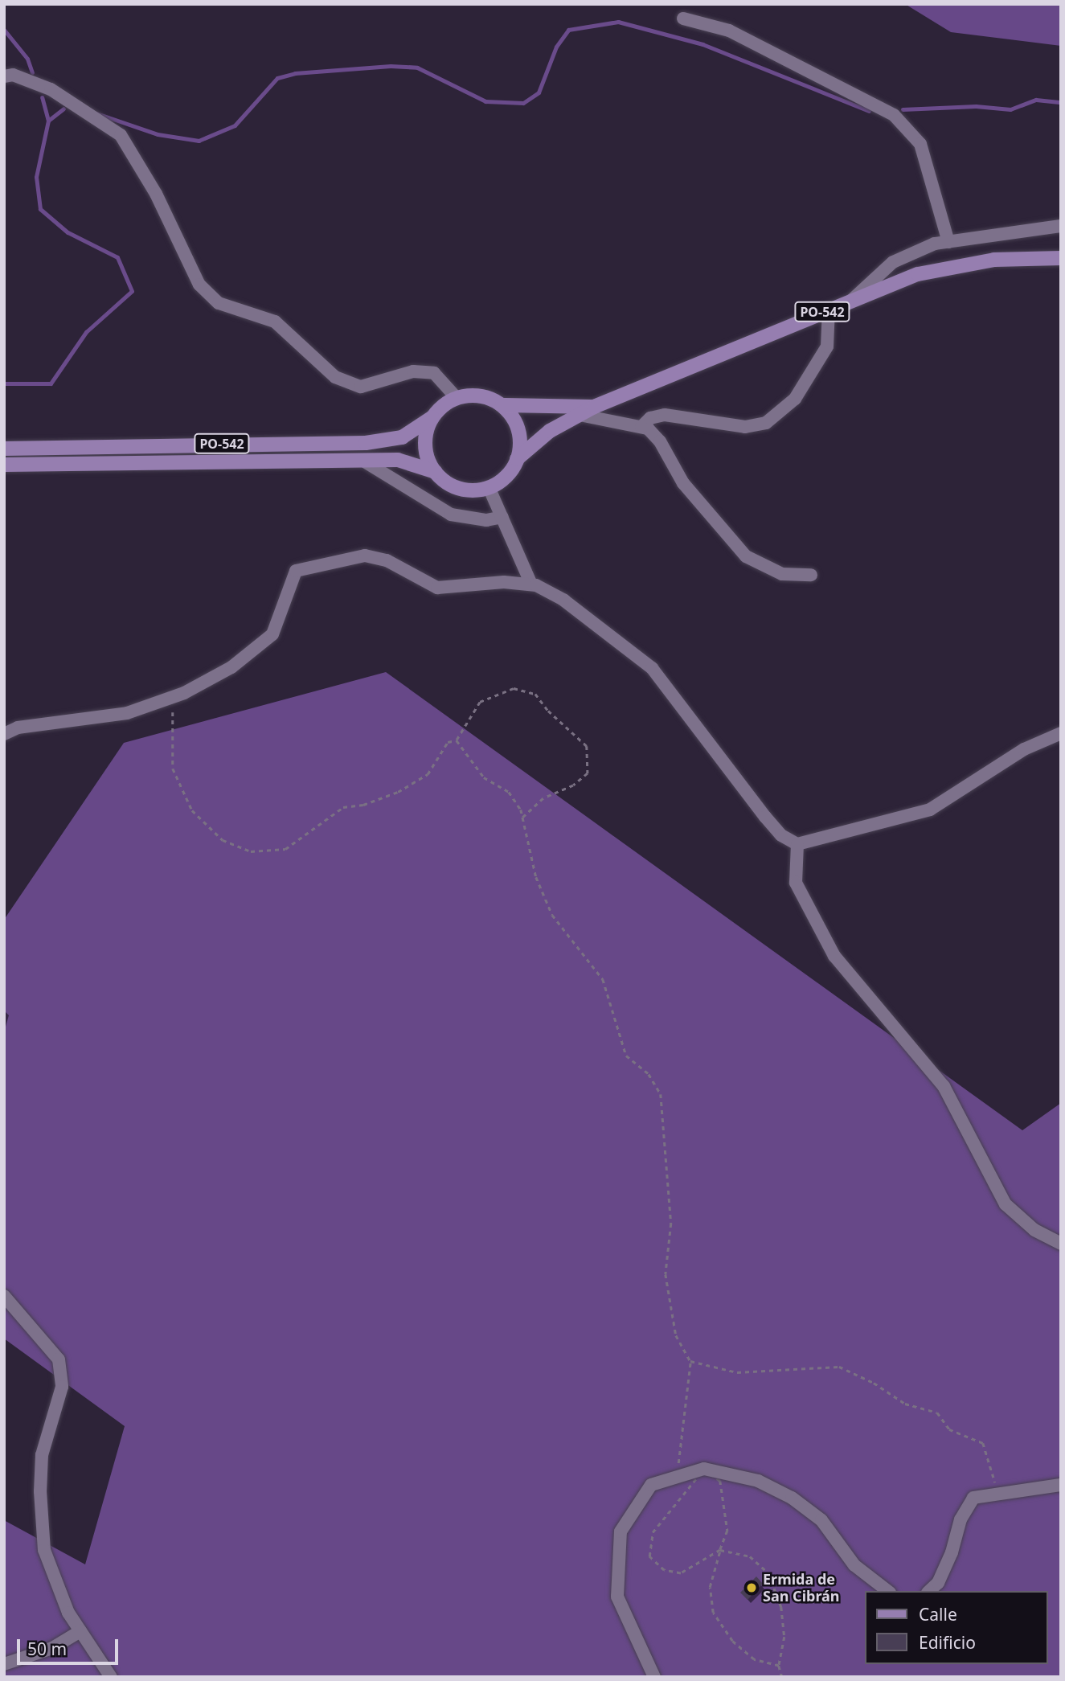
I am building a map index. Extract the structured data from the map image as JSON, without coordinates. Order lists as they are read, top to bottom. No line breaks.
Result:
{"streets":{"main road":["PO-542"]},"places":["Ermida de San Cibrán"],"legend":["Calle","Edificio"],"scale_bar":"50 m"}
